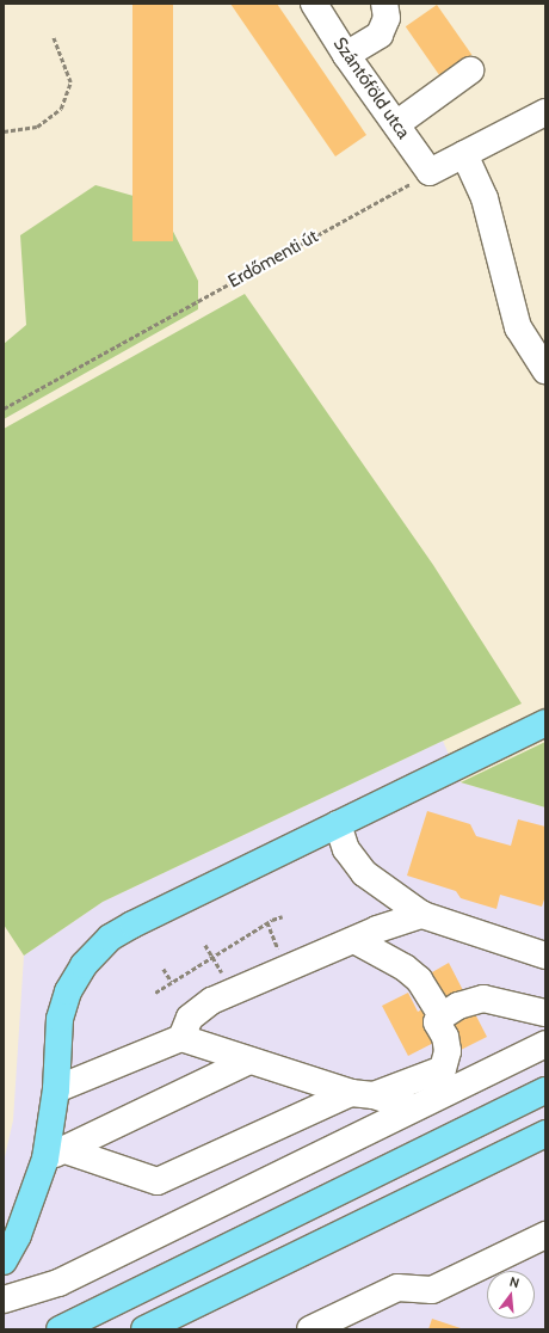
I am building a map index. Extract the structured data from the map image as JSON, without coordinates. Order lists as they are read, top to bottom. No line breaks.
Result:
{"streets":{"street":["Szántóföld utca"],"path":["Erdőmenti út"]},"crossings":[["Szántóföld utca","Erdőmenti út"]],"north":"top"}
